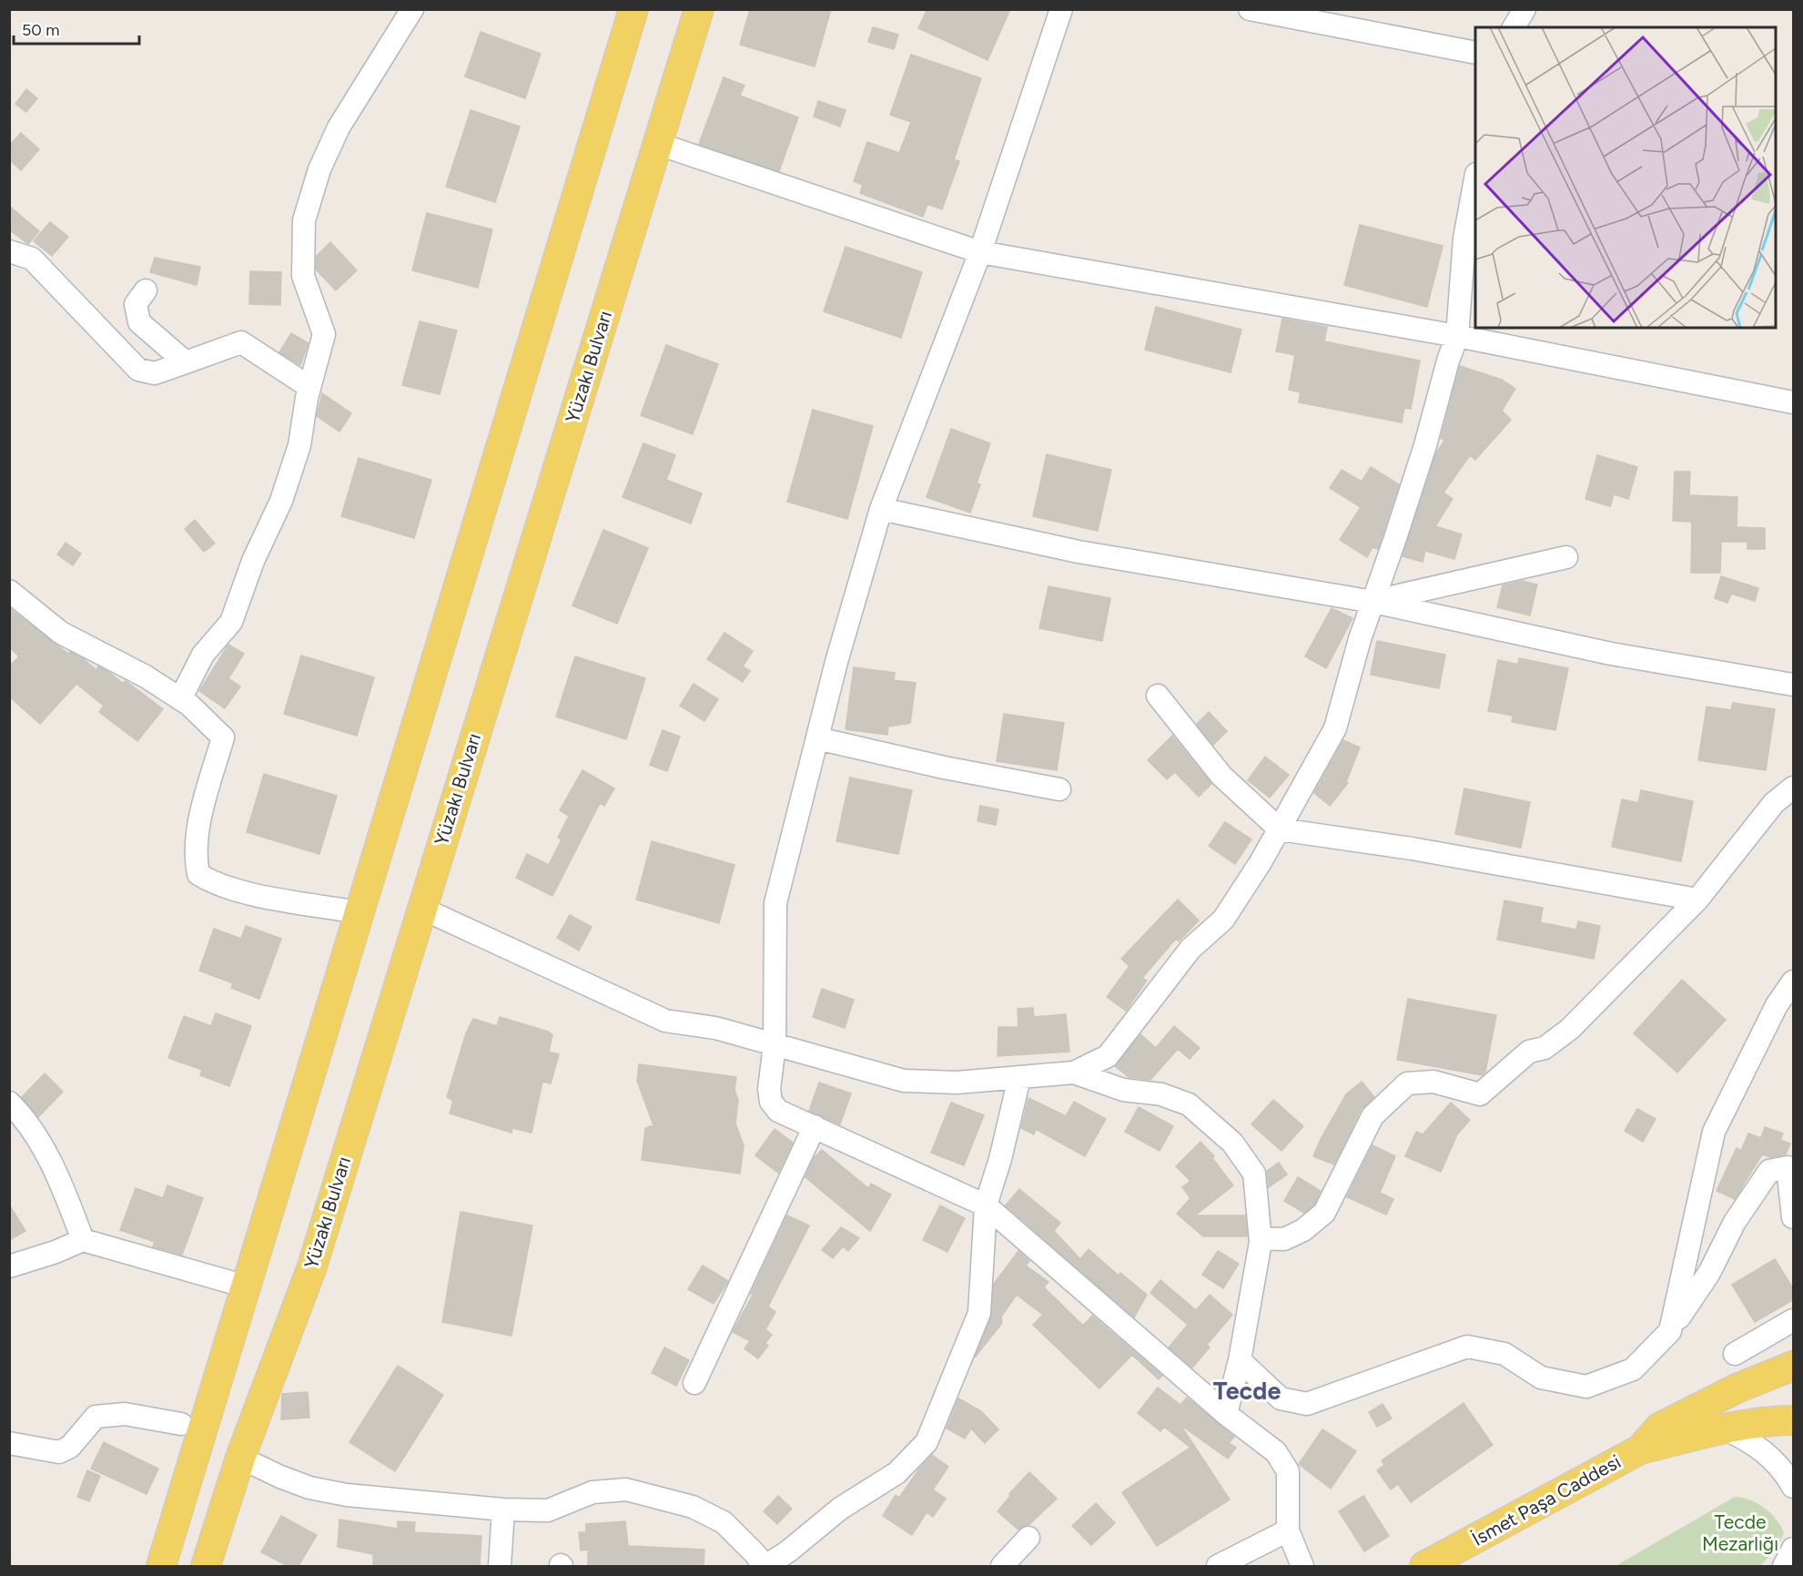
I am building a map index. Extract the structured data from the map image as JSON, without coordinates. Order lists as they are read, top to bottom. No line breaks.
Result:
{"streets":{"main road":["Yüzakı Bulvarı","İsmet Paşa Caddesi"]},"districts":["Tecde"],"parks":["Tecde Mezarlığı"],"scale_bar":"50 m"}
